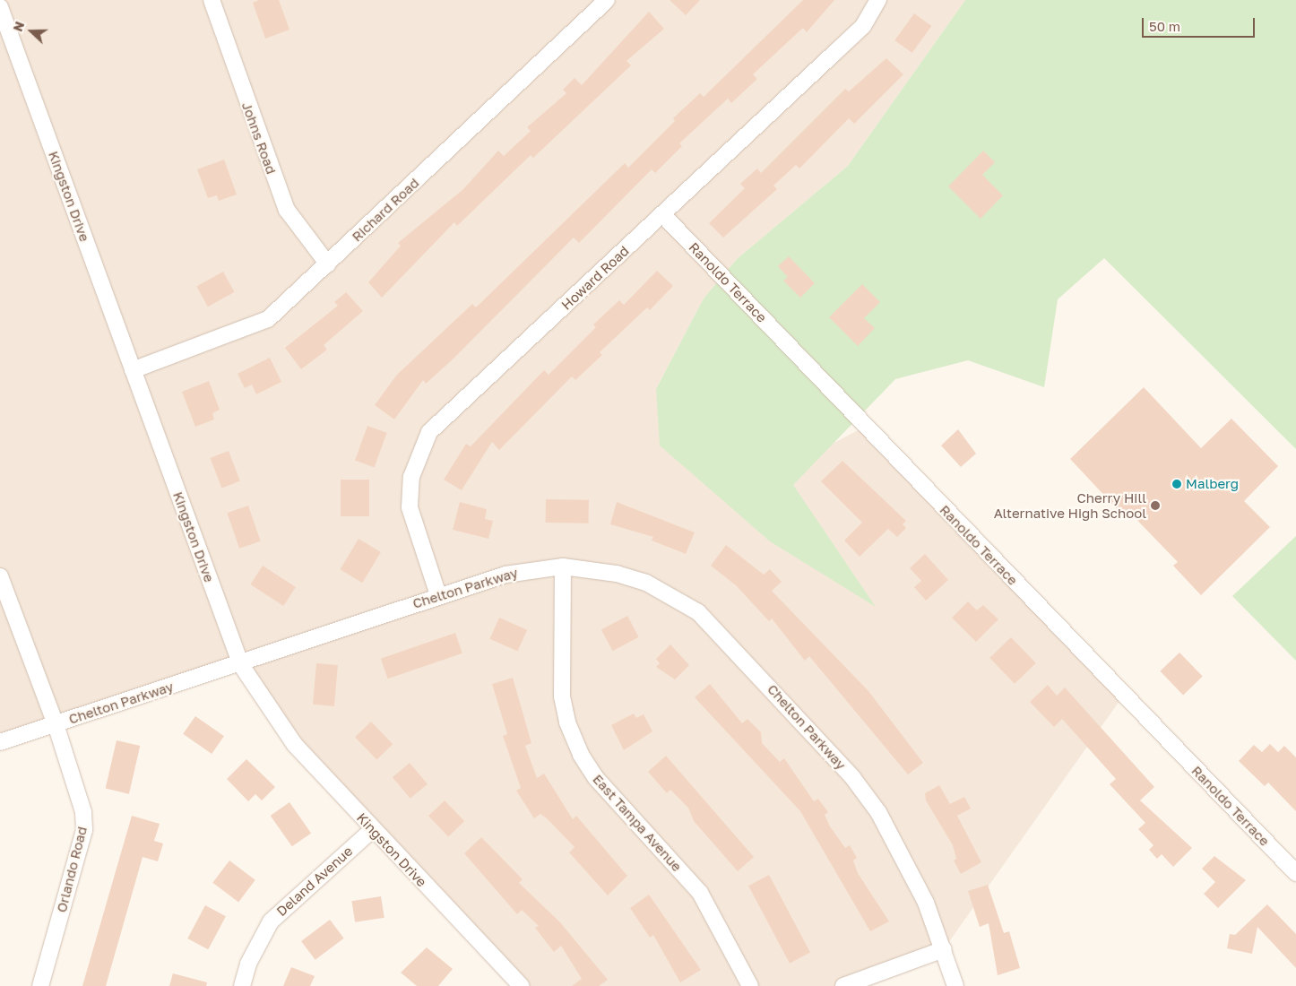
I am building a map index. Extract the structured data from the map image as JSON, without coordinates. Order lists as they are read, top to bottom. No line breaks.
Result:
{"streets":{"street":["Johns Road","Kingston Drive","Richard Road","Howard Road","Ranoldo Terrace","Chelton Parkway","East Tampa Avenue","Orlando Road","Deland Avenue"]},"crossings":[["Johns Road","Richard Road"],["Kingston Drive","Richard Road"],["Kingston Drive","Chelton Parkway"],["Kingston Drive","Deland Avenue"],["Howard Road","Ranoldo Terrace"],["Howard Road","Chelton Parkway"],["Chelton Parkway","East Tampa Avenue"],["Chelton Parkway","Orlando Road"]],"places":["Malberg","Cherry Hill Alternative High School"],"scale_bar":"50 m","north":"left"}
